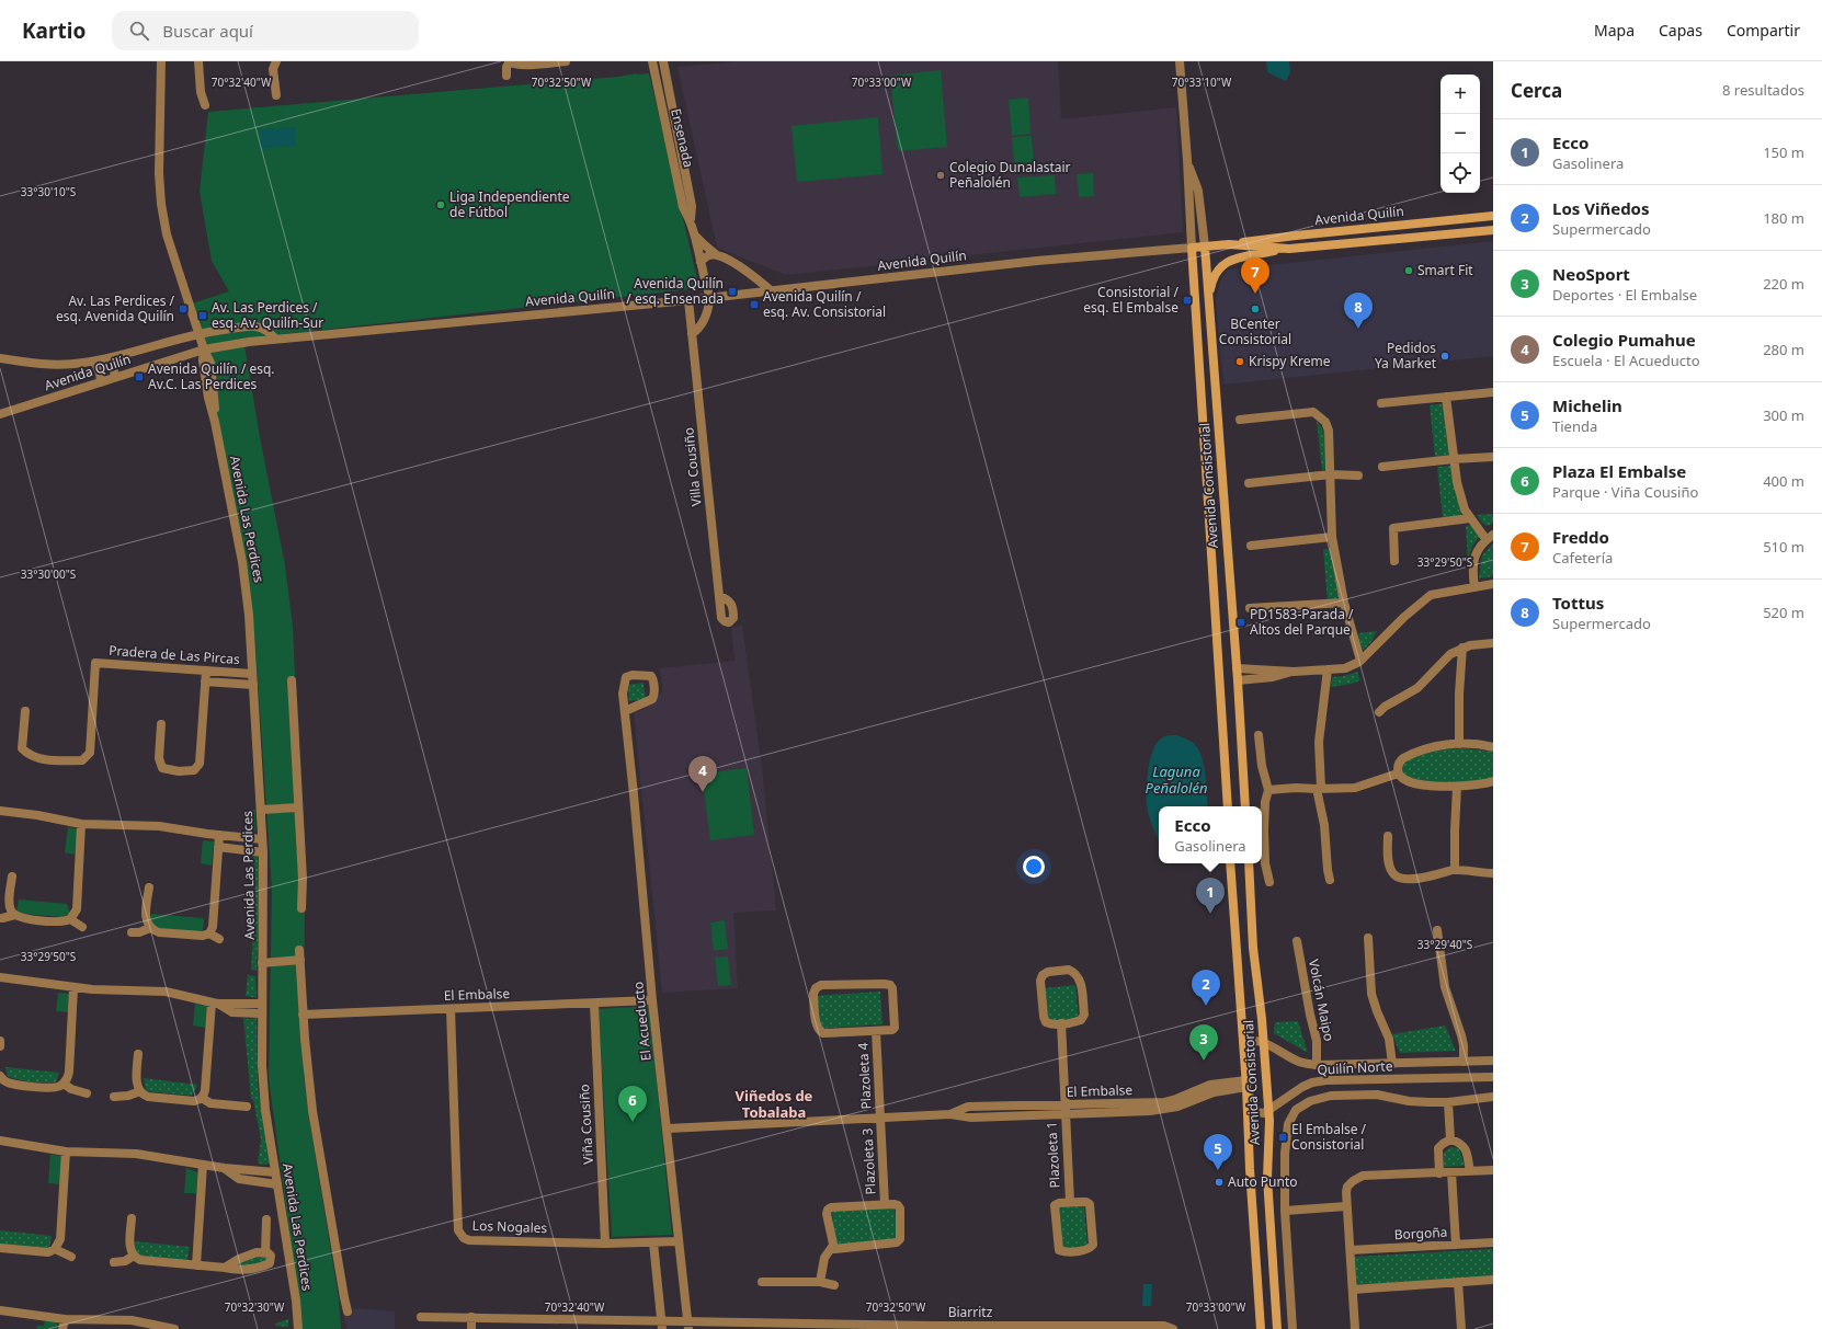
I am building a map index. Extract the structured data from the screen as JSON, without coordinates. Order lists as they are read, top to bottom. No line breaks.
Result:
{"streets":{"main road":["Avenida Quilín","Avenida Consistorial"],"street":["Ensenada","Villa Cousiño","Avenida Las Perdices","Pradera de Las Pircas","El Embalse","Volcán Maipo","El Acueducto","Quilín Norte","Plazoleta 4","Viña Cousiño","Plazoleta 1","Plazoleta 3","Los Nogales","Borgoña","Biarritz"]},"crossings":[["Ensenada","Avenida Quilín"],["Avenida Quilín","Villa Cousiño"],["Avenida Quilín","Avenida Consistorial"],["Avenida Quilín","Avenida Las Perdices"],["Avenida Consistorial","El Embalse"],["Avenida Consistorial","Quilín Norte"],["Avenida Las Perdices","Pradera de Las Pircas"],["El Embalse","El Acueducto"],["El Embalse","Plazoleta 4"],["El Embalse","Viña Cousiño"],["El Embalse","Plazoleta 1"],["El Embalse","Plazoleta 3"],["El Embalse","Los Nogales"],["Volcán Maipo","Quilín Norte"],["El Acueducto","Los Nogales"],["El Acueducto","Biarritz"],["Plazoleta 4","Plazoleta 3"],["Viña Cousiño","Los Nogales"]],"districts":["Viñedos de Tobalaba"],"water":["Laguna Peñalolén"],"places":{"other":["Colegio Dunalastair Peñalolén","Liga Independiente de Fútbol","Smart Fit","BCenter Consistorial","Pedidos Ya Market","Krispy Kreme","Auto Punto"],"transit":["Avenida Quilín / esq. Ensenada","Consistorial / esq. El Embalse","Avenida Quilín / esq. Av. Consistorial","Av. Las Perdices / esq. Avenida Quilín","Av. Las Perdices / esq. Av. Quilín-Sur","Avenida Quilín / esq. Av.C. Las Perdices","PD1583-Parada / Altos del Parque","El Embalse / Consistorial"]},"page":{"header":"Kartio","search":"Buscar aquí","nav":["Mapa","Capas","Compartir"],"heading":["Cerca","8 resultados"],"map_buttons":["+","−"],"list":[{"mark":"1","name":"Ecco","note":"Gasolinera","value":"150 m"},{"mark":"2","name":"Los Viñedos","note":"Supermercado","value":"180 m"},{"mark":"3","name":"NeoSport","note":"Deportes · El Embalse","value":"220 m"},{"mark":"4","name":"Colegio Pumahue","note":"Escuela · El Acueducto","value":"280 m"},{"mark":"5","name":"Michelin","note":"Tienda","value":"300 m"},{"mark":"6","name":"Plaza El Embalse","note":"Parque · Viña Cousiño","value":"400 m"},{"mark":"7","name":"Freddo","note":"Cafetería","value":"510 m"},{"mark":"8","name":"Tottus","note":"Supermercado","value":"520 m"}],"pins":["7","8","4","1","2","3","6","5"],"popup":["Ecco","Gasolinera"]},"coordinates":["70°32'40\"W","70°32'50\"W","70°33'00\"W","70°33'10\"W","33°30'10\"S","33°29'50\"S","33°30'00\"S","33°29'40\"S","70°32'30\"W"]}
